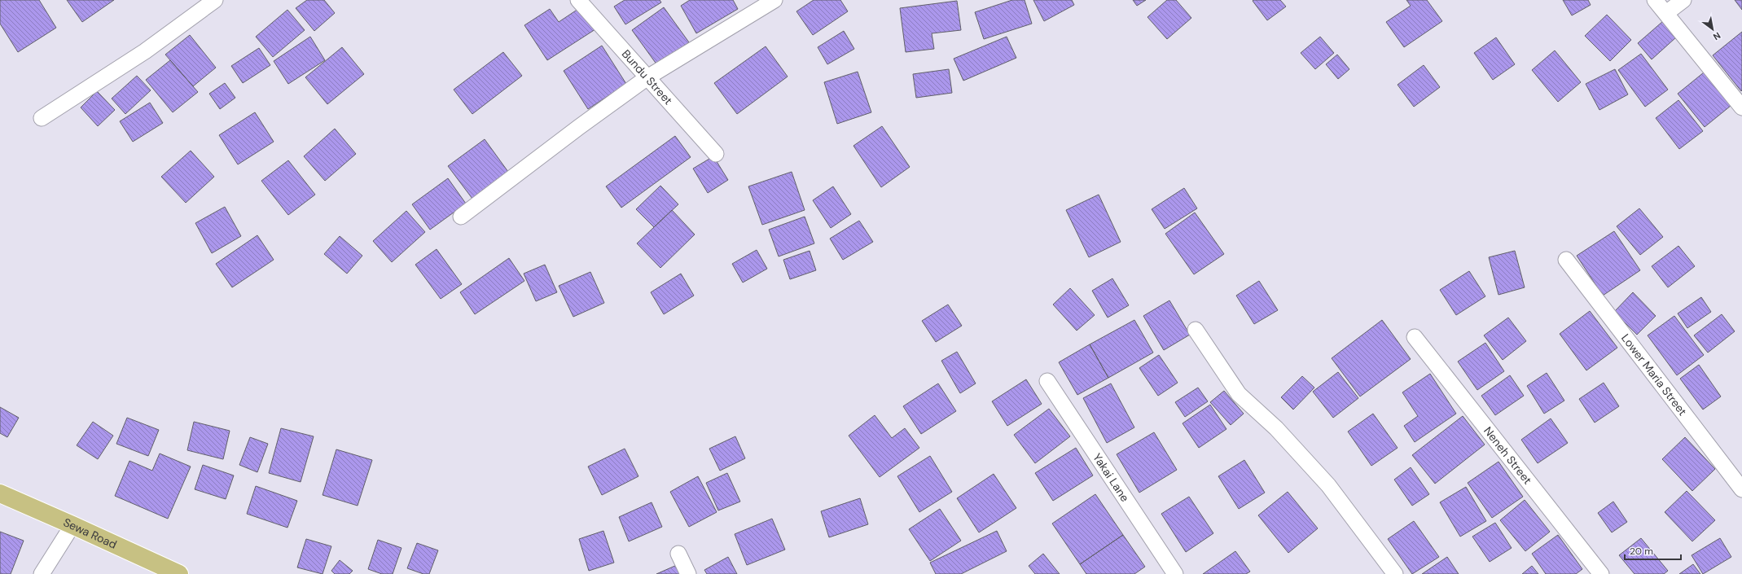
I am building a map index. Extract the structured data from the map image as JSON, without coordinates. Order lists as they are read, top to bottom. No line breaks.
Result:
{"streets":{"main road":["Sewa Road"],"street":["Bundu Street","Lower Maria Street","Neneh Street","Yakai Lane"]},"scale_bar":"20 m","north":"bottom right"}
